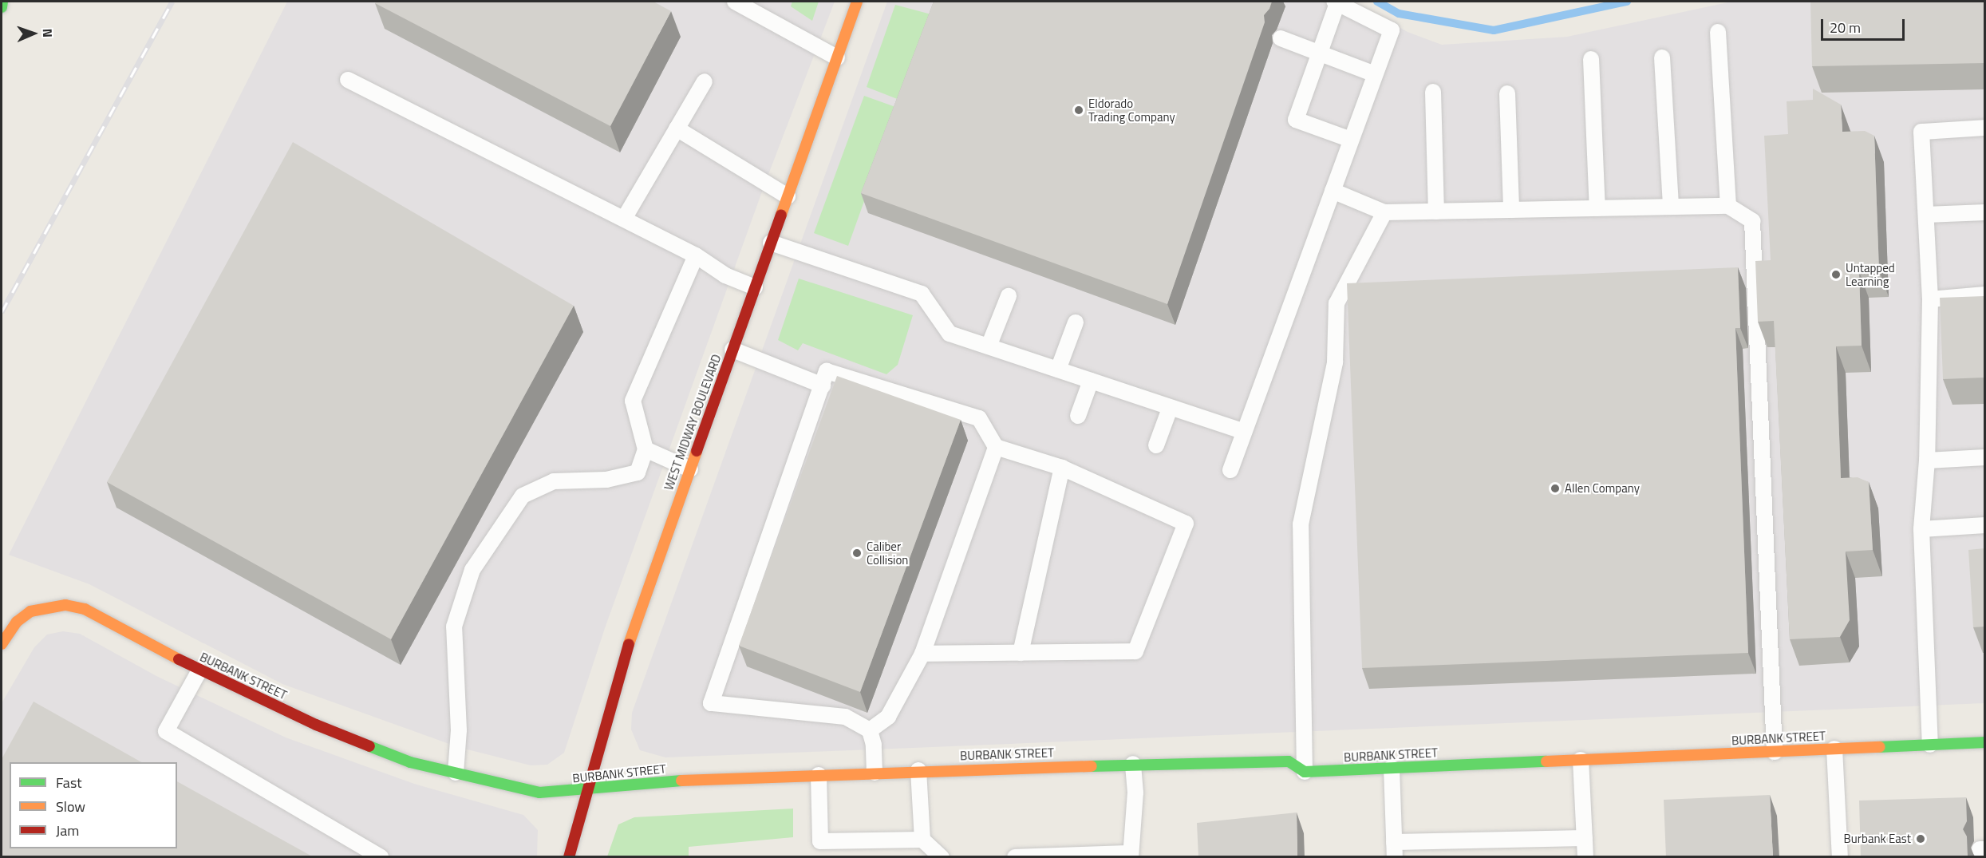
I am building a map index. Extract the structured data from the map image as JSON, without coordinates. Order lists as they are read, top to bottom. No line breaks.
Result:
{"streets":{"street":["WEST MIDWAY BOULEVARD","BURBANK STREET"]},"crossings":[["WEST MIDWAY BOULEVARD","BURBANK STREET"]],"places":["Eldorado Trading Company","Untapped Learning","Allen Company","Caliber Collision","Burbank East"],"legend":["Fast","Slow","Jam"],"scale_bar":"20 m","north":"right"}
